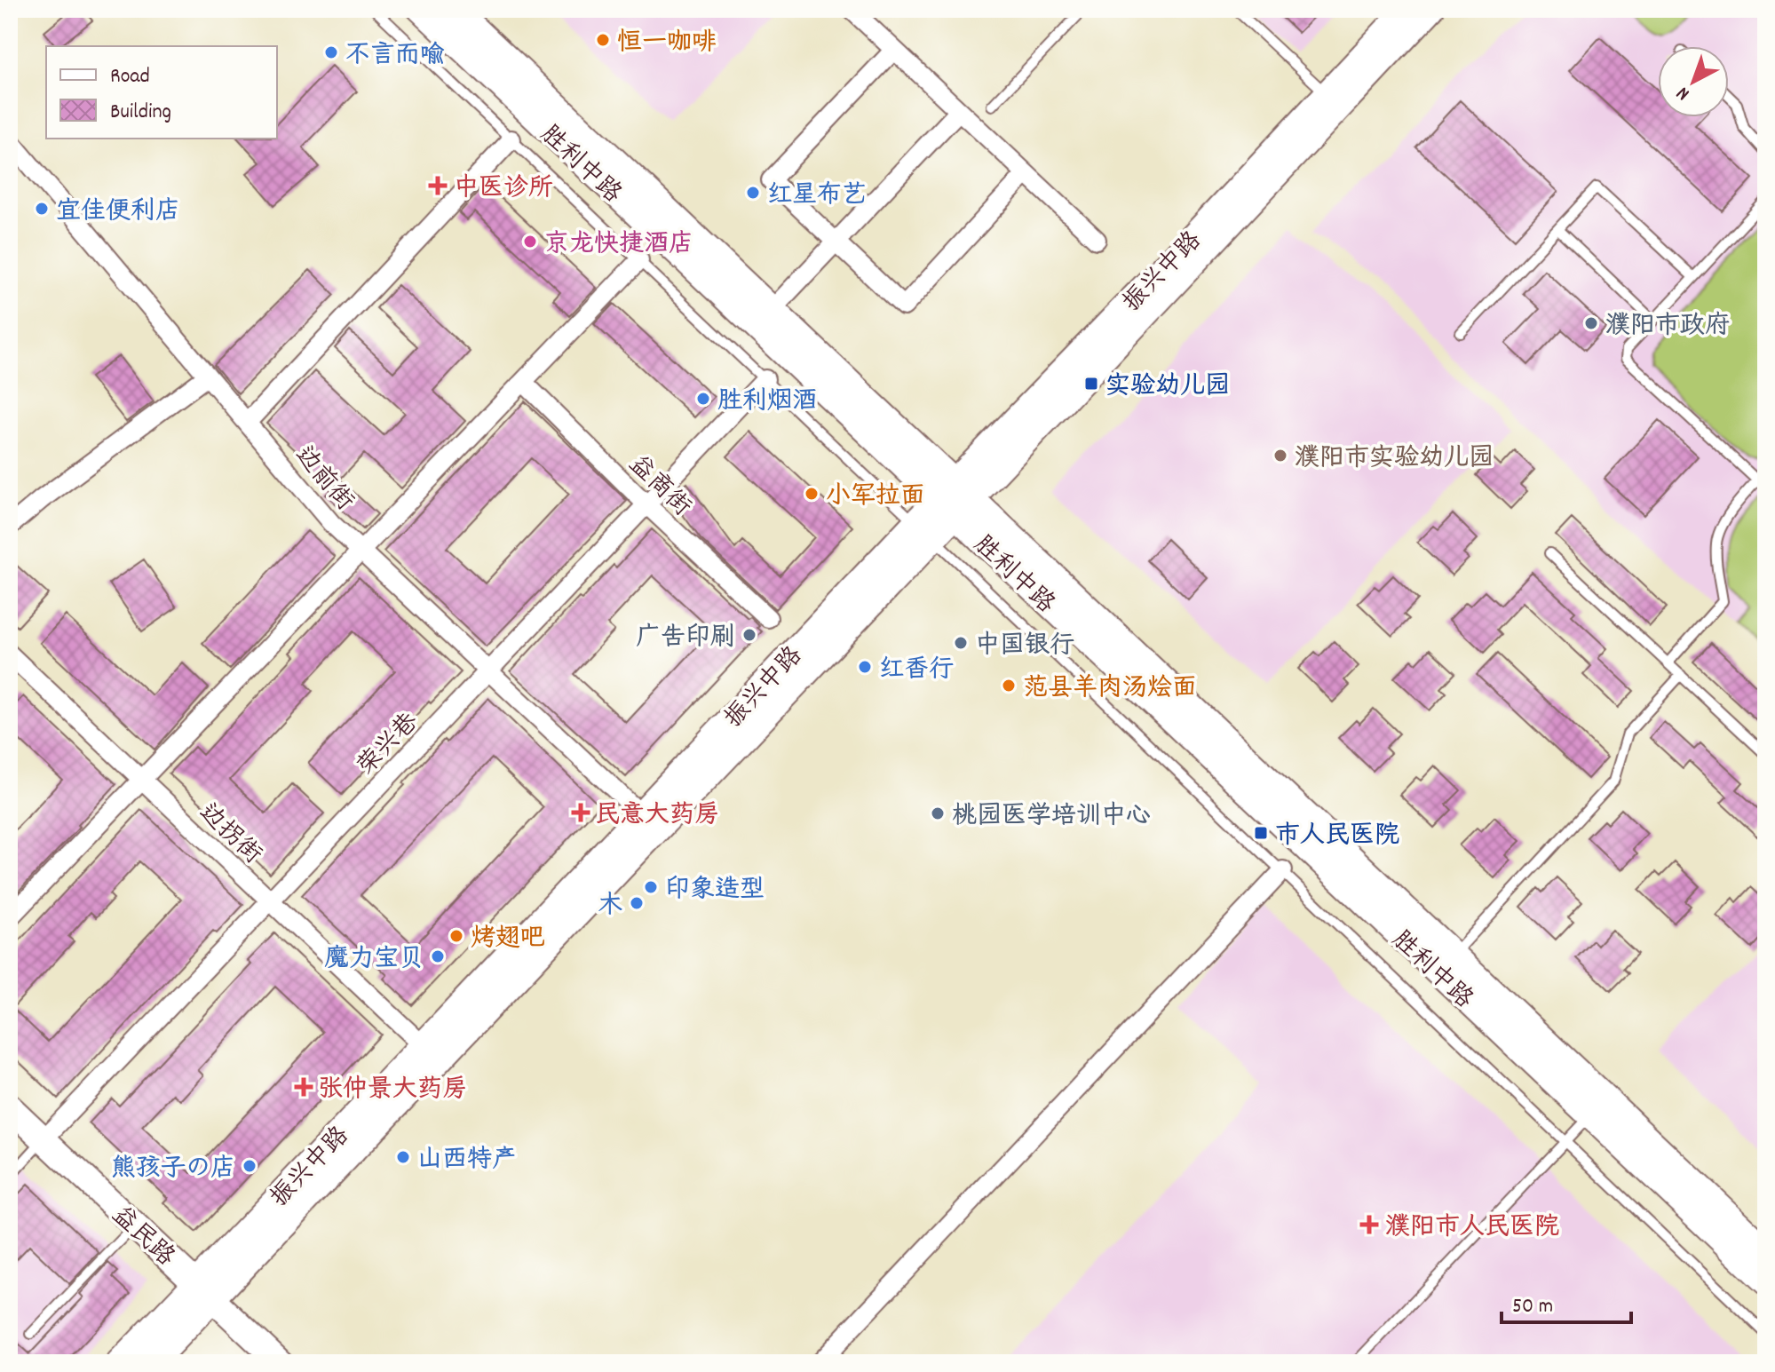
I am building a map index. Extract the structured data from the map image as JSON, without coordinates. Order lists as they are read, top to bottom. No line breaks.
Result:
{"streets":{"street":["胜利中路","振兴中路","边前街","益商街","荣兴巷","边拐街","益民路"]},"crossings":[["胜利中路","振兴中路"],["振兴中路","边前街"],["振兴中路","边拐街"],["振兴中路","益民路"],["边前街","荣兴巷"],["益商街","荣兴巷"],["荣兴巷","边拐街"],["荣兴巷","益民路"]],"places":{"other":["恒一咖啡","不言而喻","红星布艺","宜佳便利店","京龙快捷酒店","濮阳市政府","胜利烟酒","濮阳市实验幼儿园","小军拉面","广告印刷","中国银行","红香行","范县羊肉汤烩面","桃园医学培训中心","印象造型","木","烤翅吧","魔力宝贝","山西特产","熊孩子の店"],"health":["中医诊所","民意大药房","张仲景大药房","濮阳市人民医院"],"transit":["实验幼儿园","市人民医院"]},"legend":["Road","Building"],"scale_bar":"50 m","north":"bottom left"}
